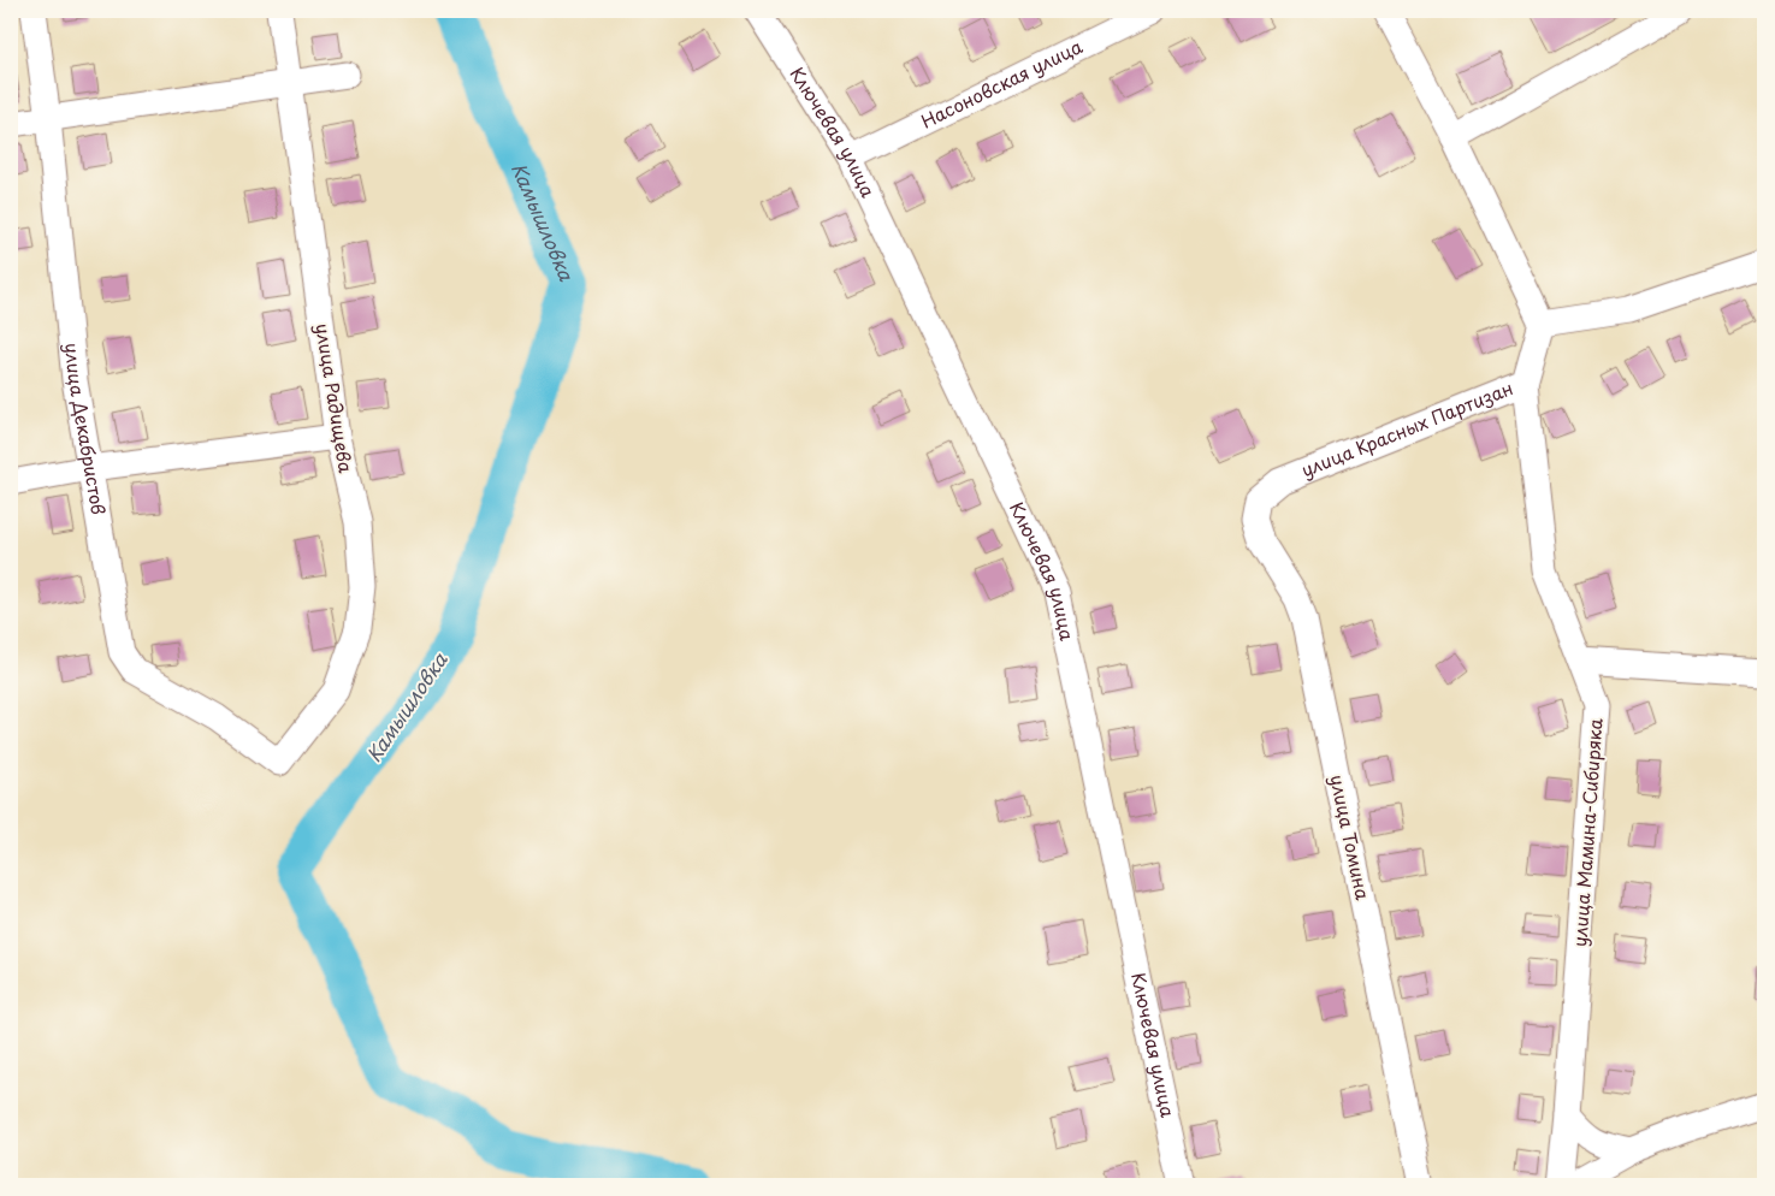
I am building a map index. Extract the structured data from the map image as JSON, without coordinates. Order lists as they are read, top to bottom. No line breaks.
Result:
{"streets":{"street":["Насоновская улица","Ключевая улица","улица Радищева","улица Декабристов","улица Красных Партизан","улица Мамина-Сибиряка","улица Томина"]},"crossings":[["Насоновская улица","Ключевая улица"],["улица Радищева","улица Декабристов"],["улица Красных Партизан","улица Мамина-Сибиряка"],["улица Красных Партизан","улица Томина"]],"water":["Камышловка"]}
